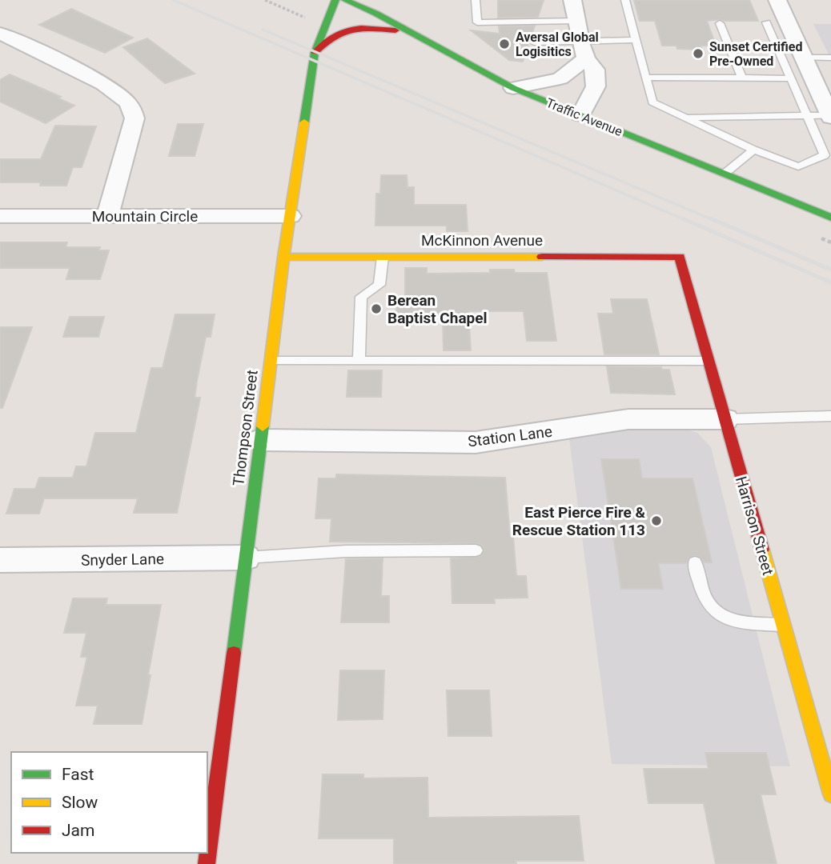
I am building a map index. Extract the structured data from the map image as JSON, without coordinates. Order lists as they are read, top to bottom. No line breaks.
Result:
{"streets":{"street":["Traffic Avenue","Mountain Circle","McKinnon Avenue","Thompson Street","Station Lane","Harrison Street","Snyder Lane"]},"crossings":[["Mountain Circle","Thompson Street"],["McKinnon Avenue","Thompson Street"],["McKinnon Avenue","Harrison Street"],["Thompson Street","Station Lane"],["Thompson Street","Snyder Lane"],["Station Lane","Harrison Street"]],"places":["Aversal Global Logisitics","Sunset Certified Pre-Owned","Berean Baptist Chapel","East Pierce Fire & Rescue Station 113"],"legend":["Fast","Slow","Jam"]}
